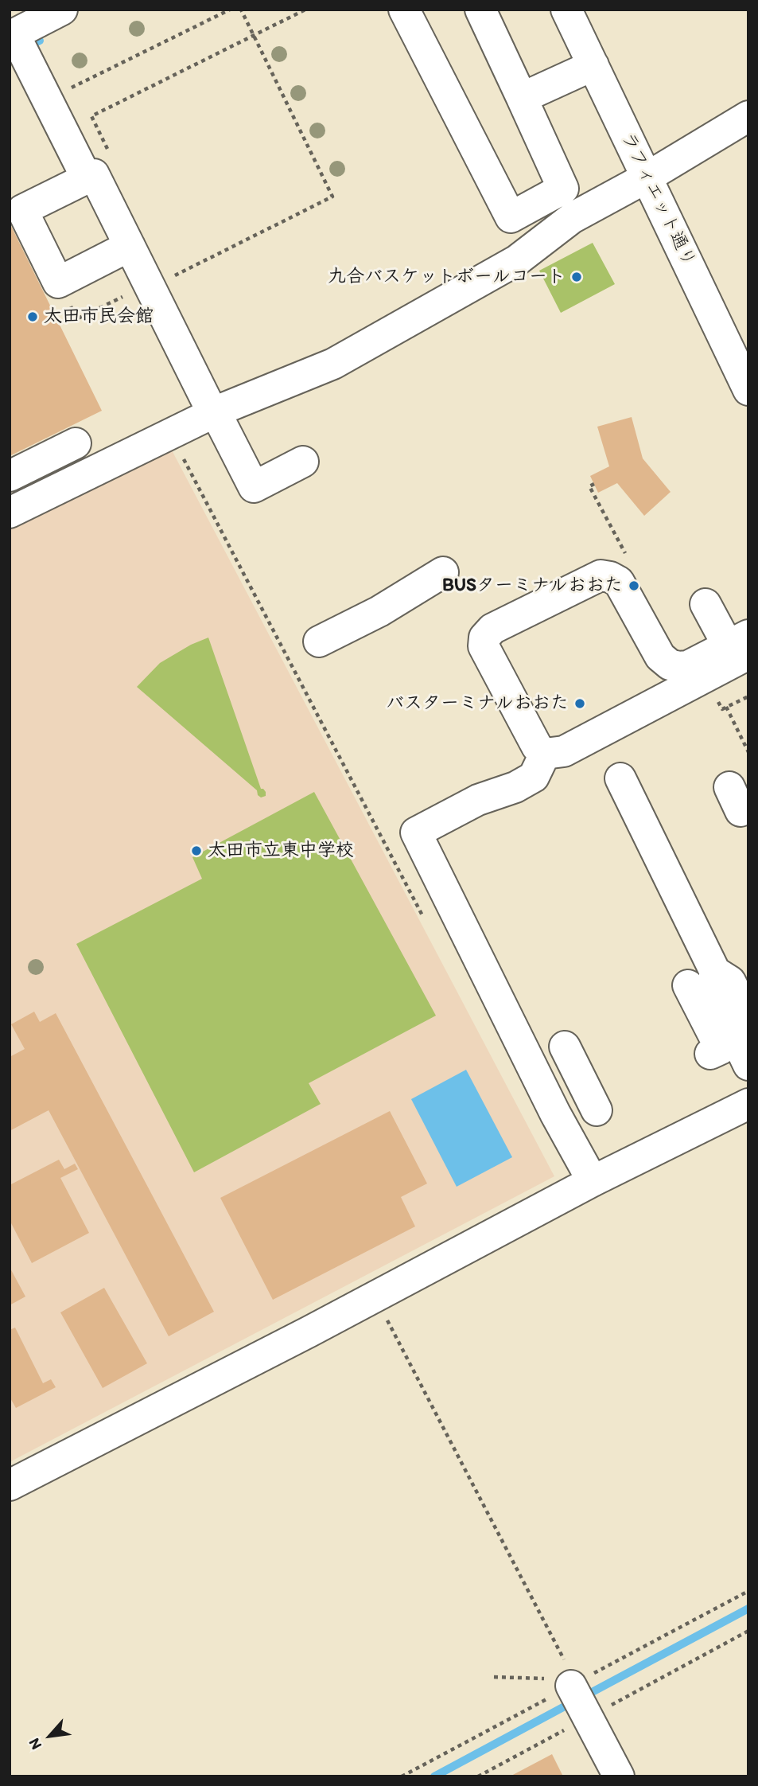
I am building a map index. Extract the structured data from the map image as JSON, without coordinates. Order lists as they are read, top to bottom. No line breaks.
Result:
{"streets":{"street":["ラフィエット通り"]},"places":["九合バスケットボールコート","太田市民会館","BUSターミナルおおた","バスターミナルおおた","太田市立東中学校"],"north":"bottom left"}
